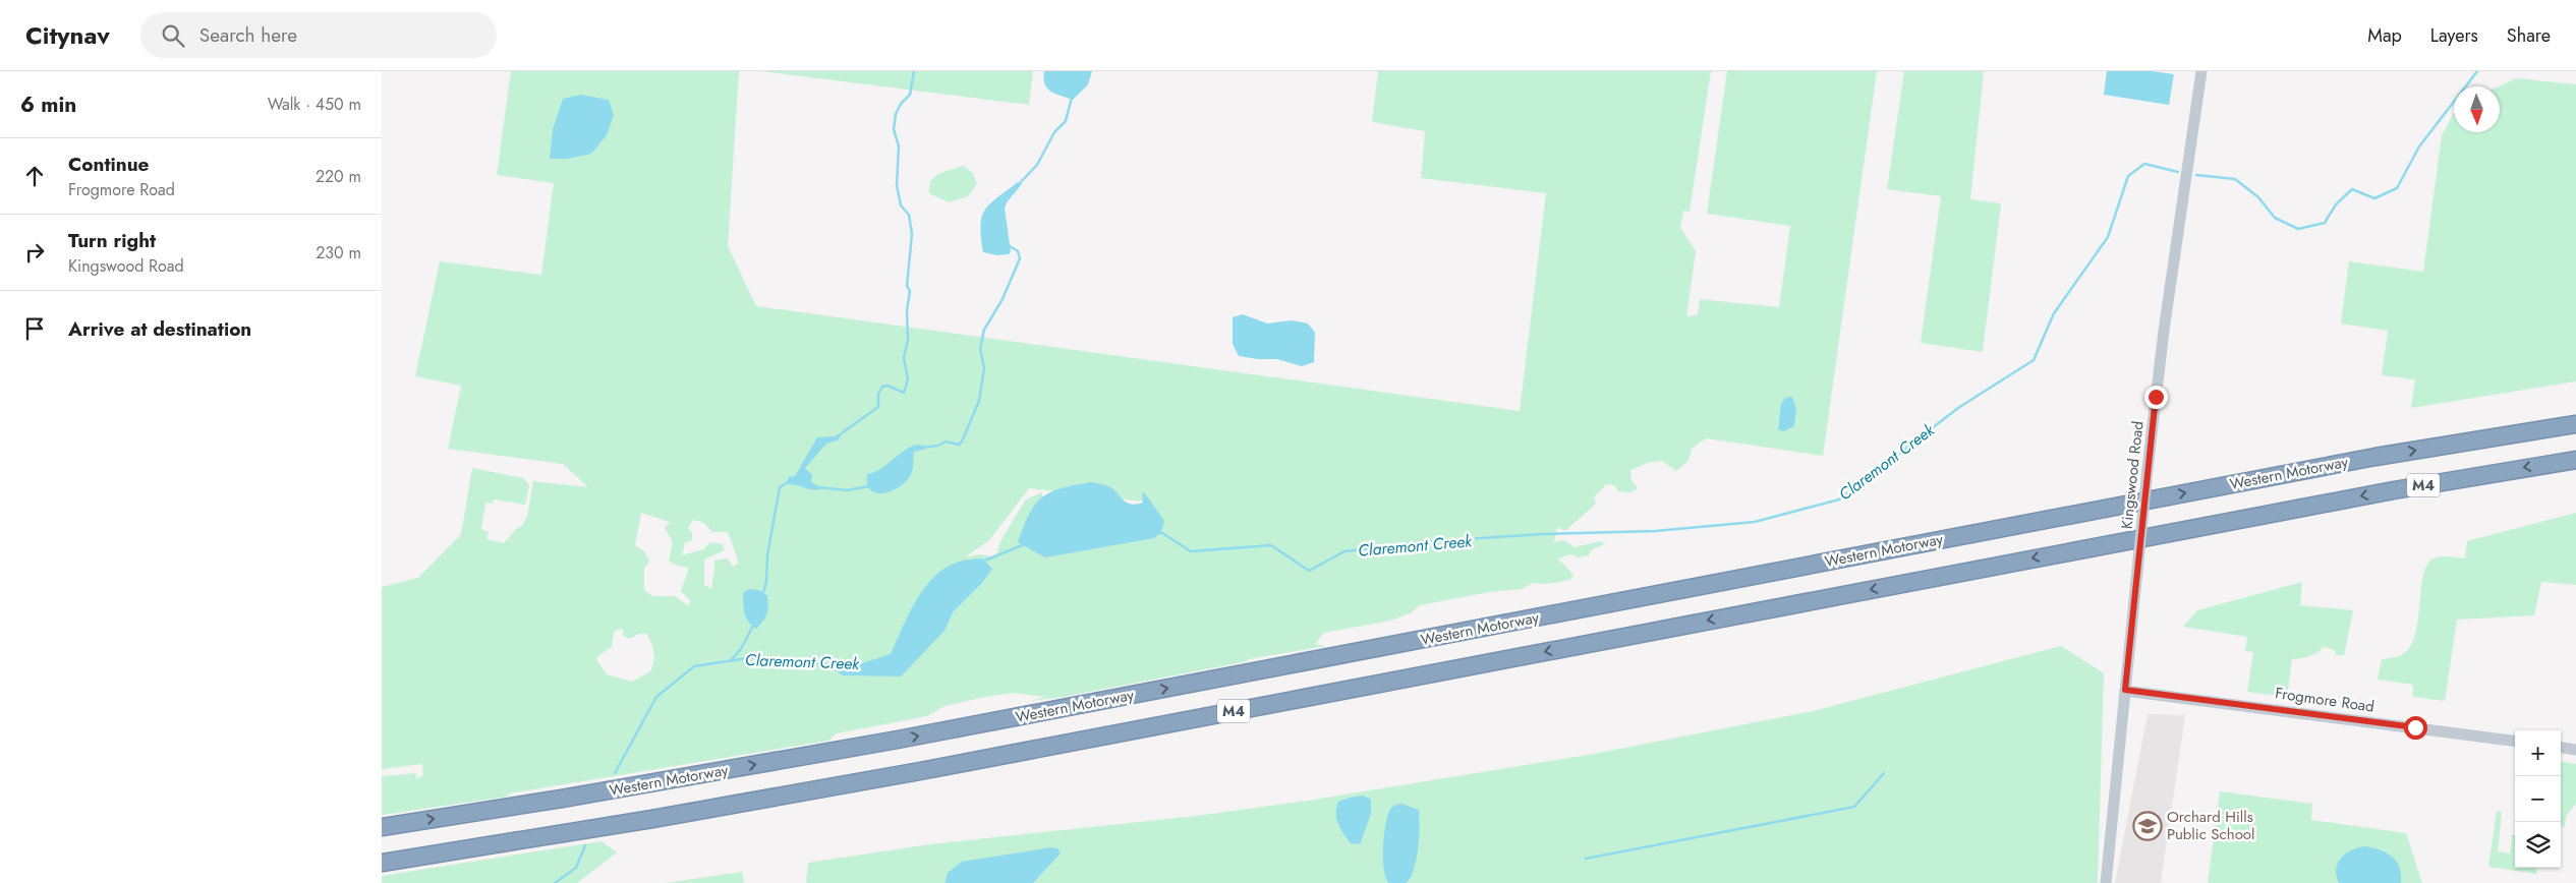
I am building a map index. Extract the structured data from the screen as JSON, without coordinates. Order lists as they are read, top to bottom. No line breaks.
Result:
{"streets":{"highway":["Western Motorway","M4"],"street":["Kingswood Road","Frogmore Road"]},"crossings":[["Kingswood Road","Frogmore Road"]],"water":["Claremont Creek"],"places":{"school or university":["Orchard Hills Public School"]},"north":"bottom","page":{"header":"Citynav","search":"Search here","nav":["Map","Layers","Share"],"heading":["6 min","Walk · 450 m"],"list":[["Continue","Frogmore Road","220 m"],["Turn right","Kingswood Road","230 m"],"Arrive at destination"],"map_buttons":["+","−"]}}
